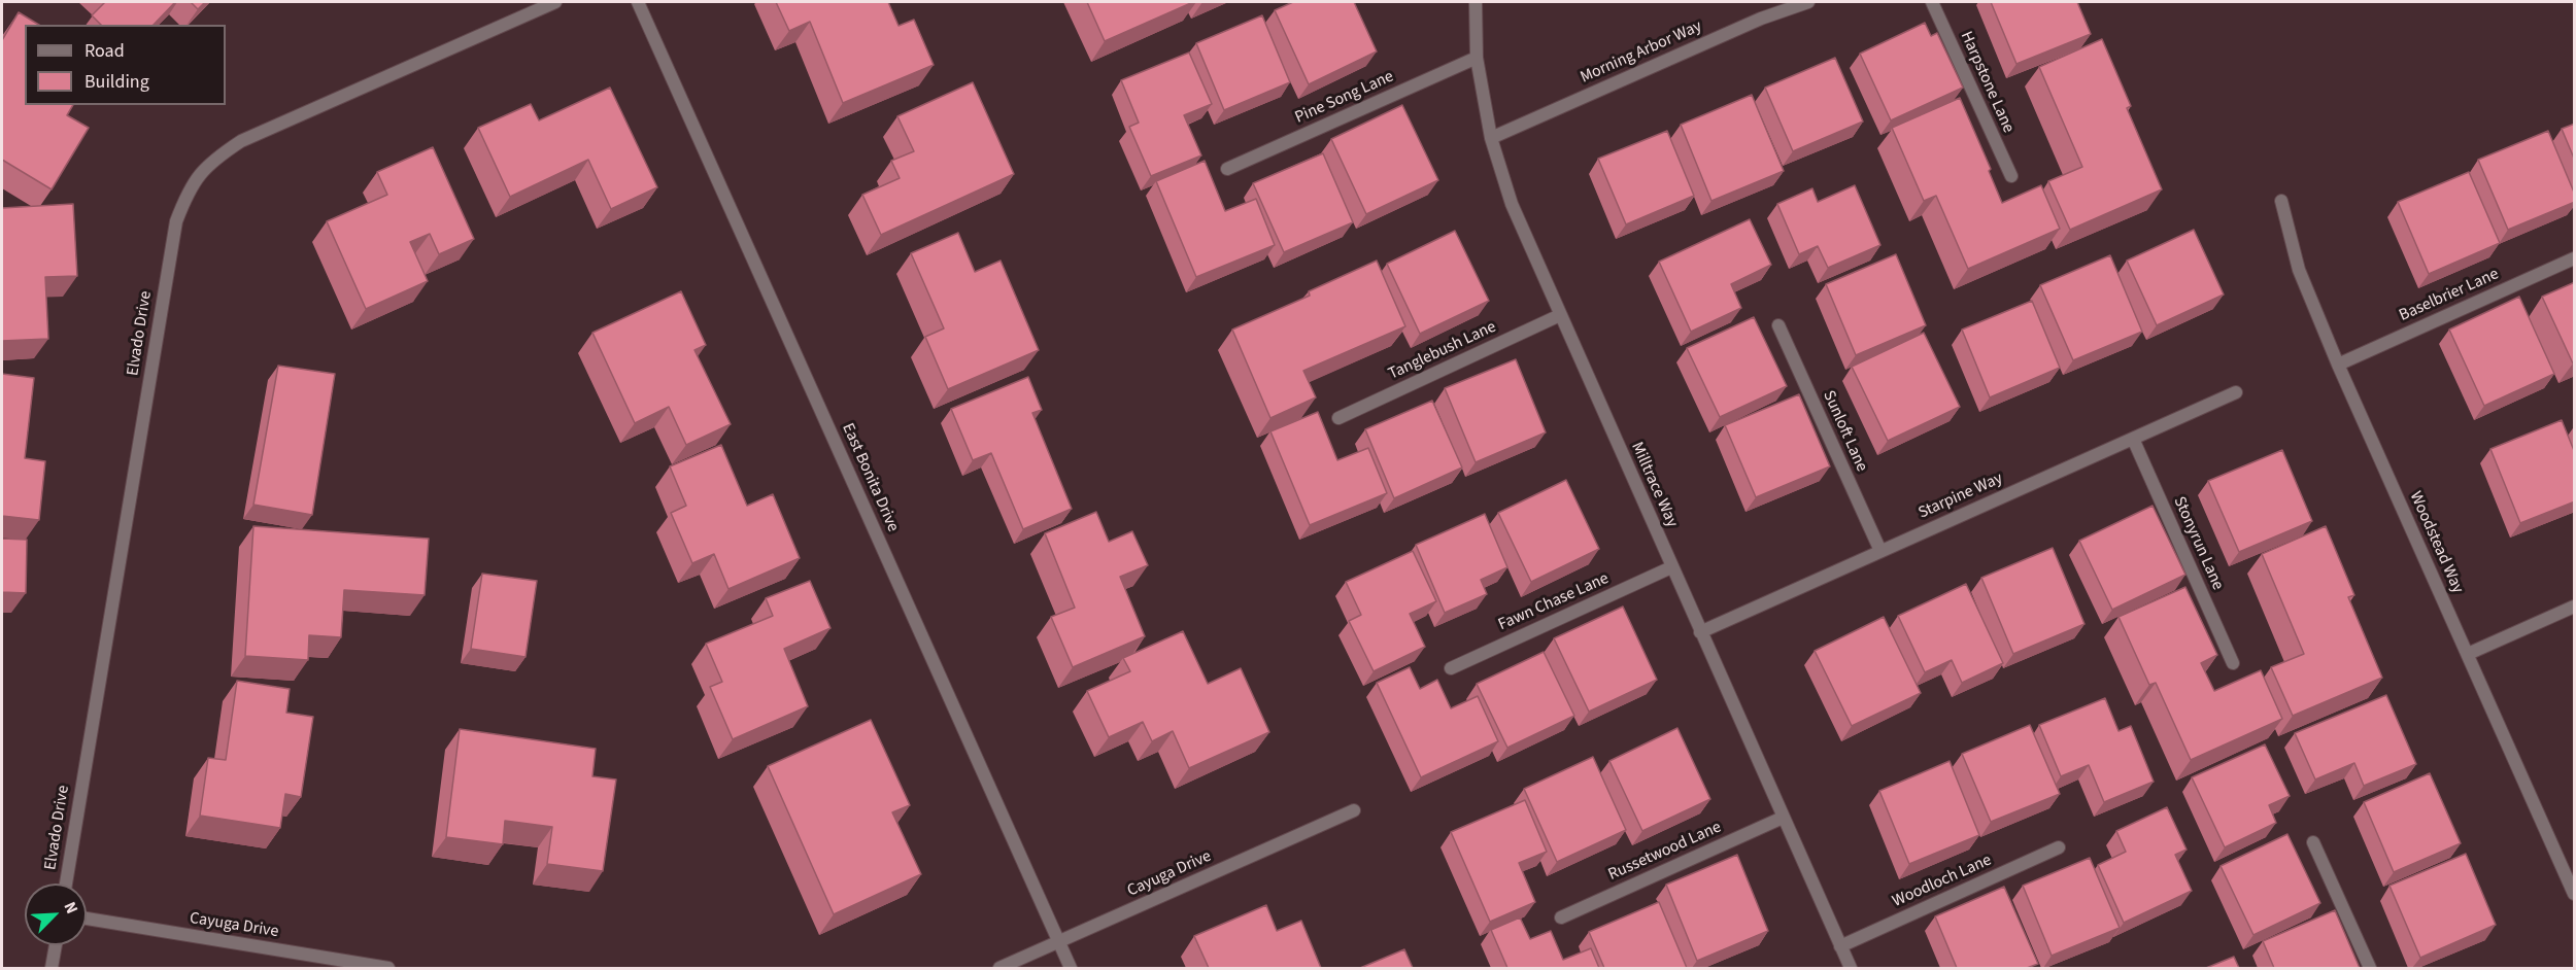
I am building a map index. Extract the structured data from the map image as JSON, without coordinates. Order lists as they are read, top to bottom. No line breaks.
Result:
{"streets":{"street":["Morning Arbor Way","Harpstone Lane","Pine Song Lane","Baselbrier Lane","Elvado Drive","Tanglebush Lane","Sunloft Lane","East Bonita Drive","Milltrace Way","Starpine Way","Woodstead Way","Stonyrun Lane","Fawn Chase Lane","Russetwood Lane","Cayuga Drive","Woodloch Lane"]},"crossings":[["Morning Arbor Way","Milltrace Way"],["Pine Song Lane","Milltrace Way"],["Baselbrier Lane","Woodstead Way"],["Tanglebush Lane","Milltrace Way"],["Sunloft Lane","Starpine Way"],["East Bonita Drive","Cayuga Drive"],["Milltrace Way","Starpine Way"],["Milltrace Way","Fawn Chase Lane"],["Milltrace Way","Russetwood Lane"],["Milltrace Way","Woodloch Lane"],["Starpine Way","Stonyrun Lane"]],"legend":["Road","Building"],"north":"top right"}
